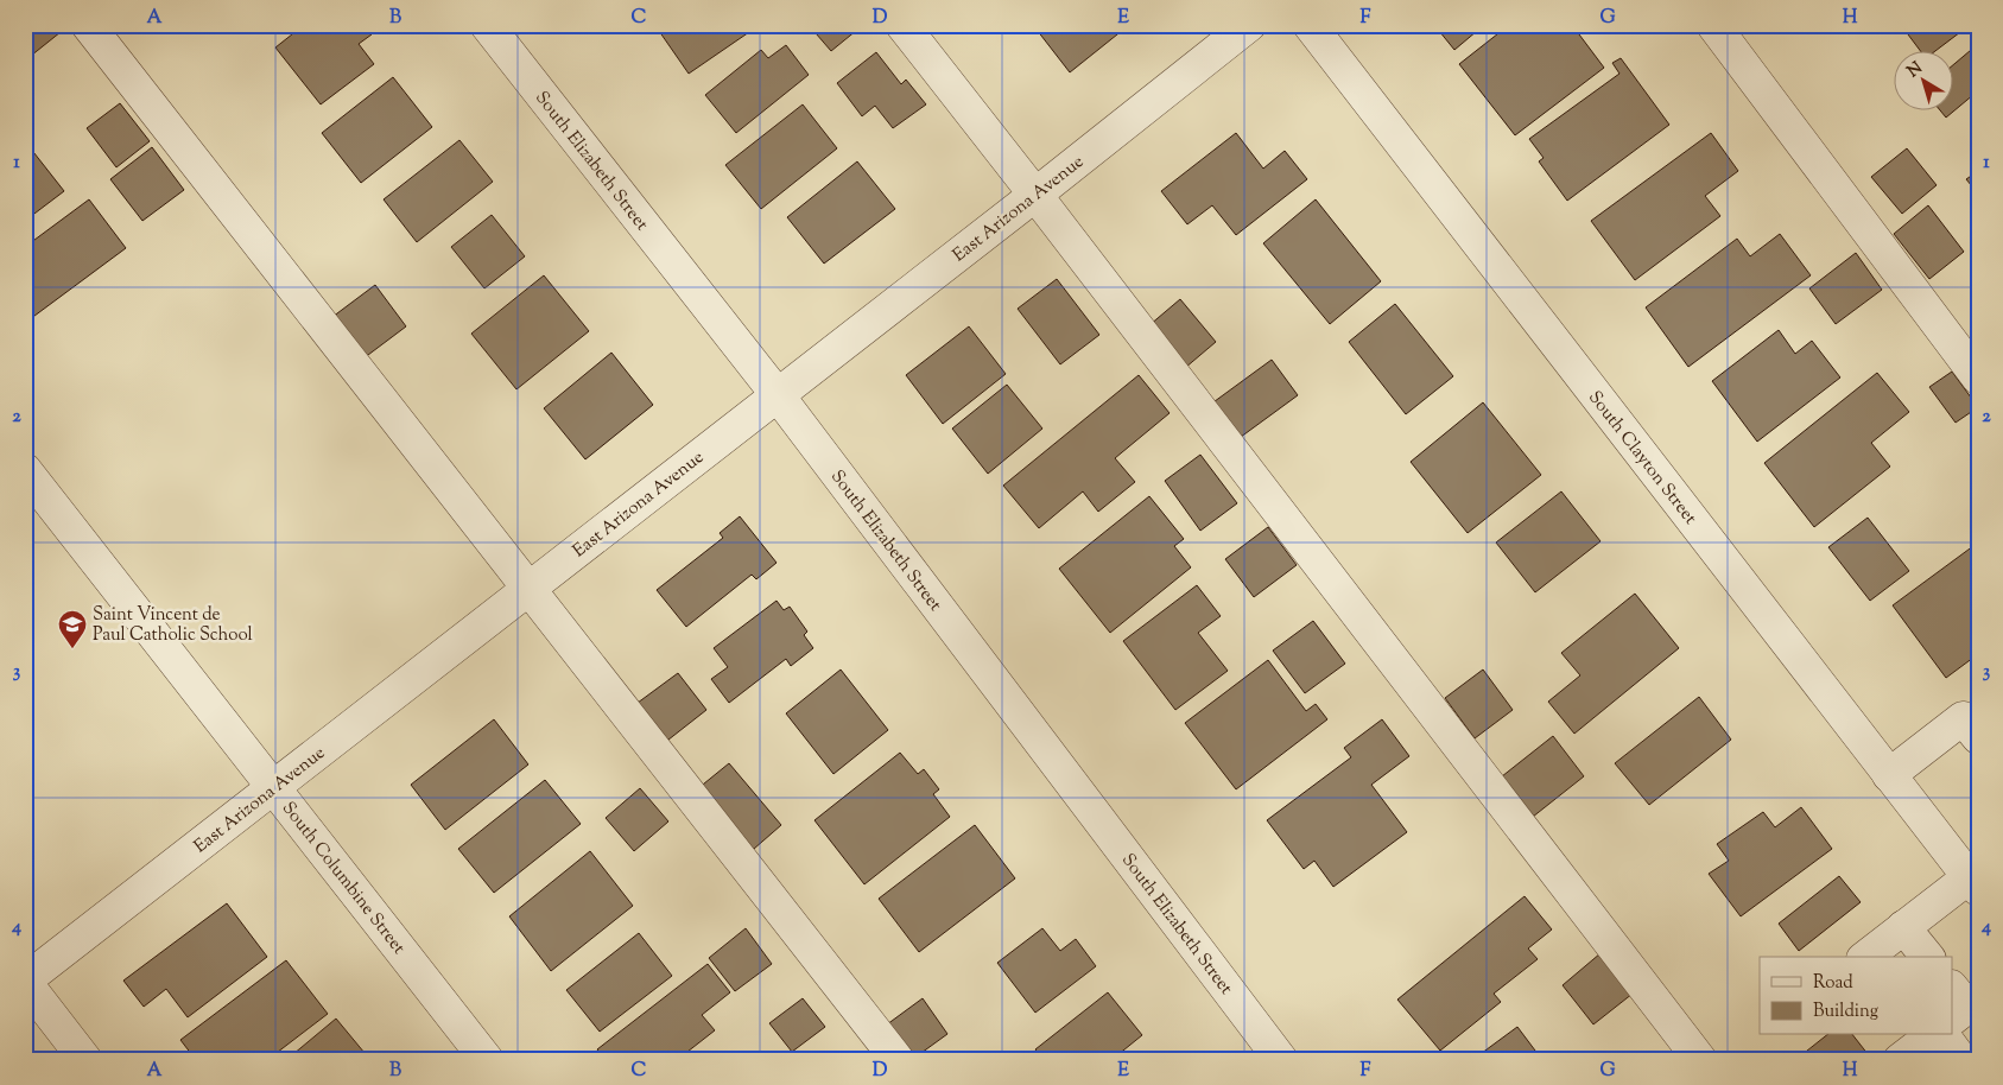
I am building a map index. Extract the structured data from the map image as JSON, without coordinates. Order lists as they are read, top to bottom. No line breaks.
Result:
{"streets":{"street":["South Elizabeth Street","East Arizona Avenue","South Clayton Street","South Columbine Street"]},"crossings":[["South Elizabeth Street","East Arizona Avenue"],["East Arizona Avenue","South Columbine Street"]],"places":{"school or university":["Saint Vincent de Paul Catholic School"]},"legend":["Road","Building"],"north":"top left","grid":{"columns":["A","B","C","D","E","F","G","H"],"rows":["1","2","3","4"]}}
